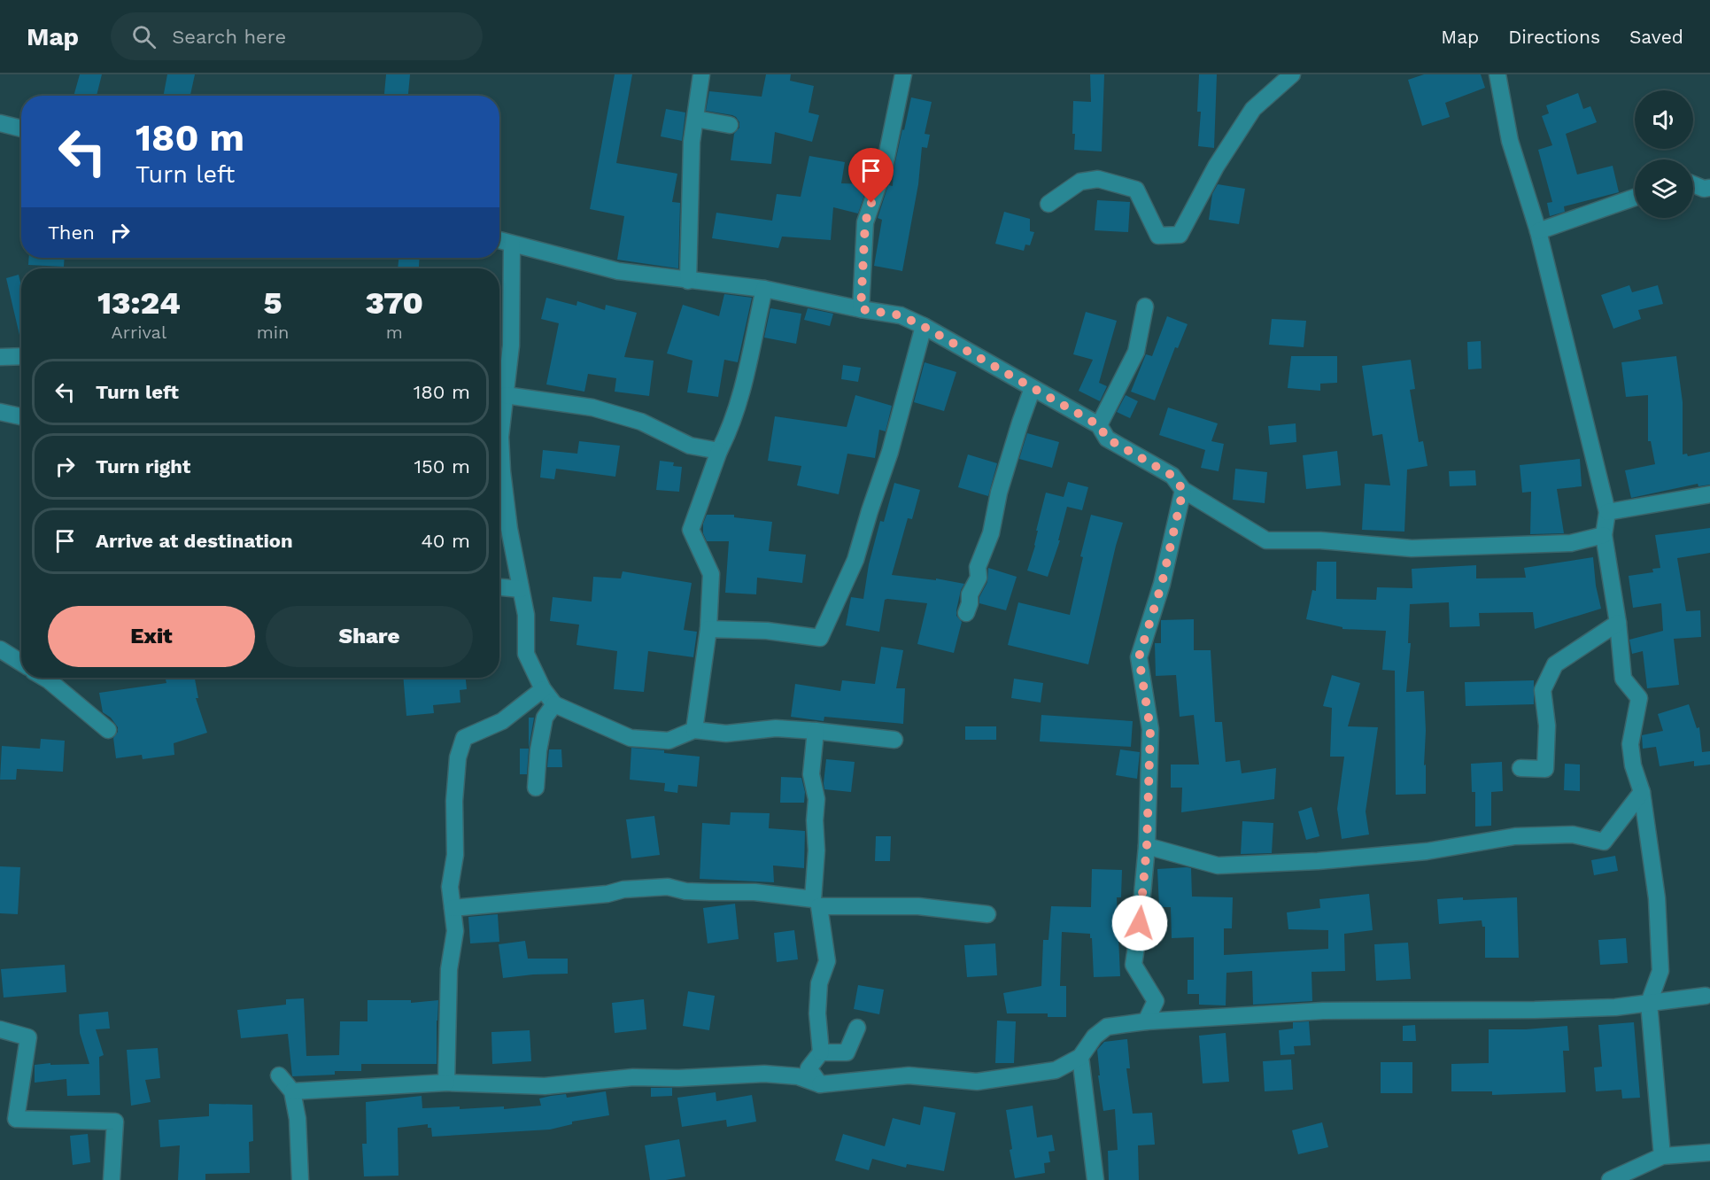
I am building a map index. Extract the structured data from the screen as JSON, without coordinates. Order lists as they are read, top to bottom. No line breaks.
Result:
{"page":{"header":"Map","search":"Search here","nav":["Map","Directions","Saved"],"turn":["180 m","Turn left"],"then":"Then","eta":["13:24","Arrival","5","min","370","m"],"list":[{"name":"Turn left","value":"180 m"},{"name":"Turn right","value":"150 m"},{"name":"Arrive at destination","value":"40 m"}],"buttons":["Exit","Share"]}}
